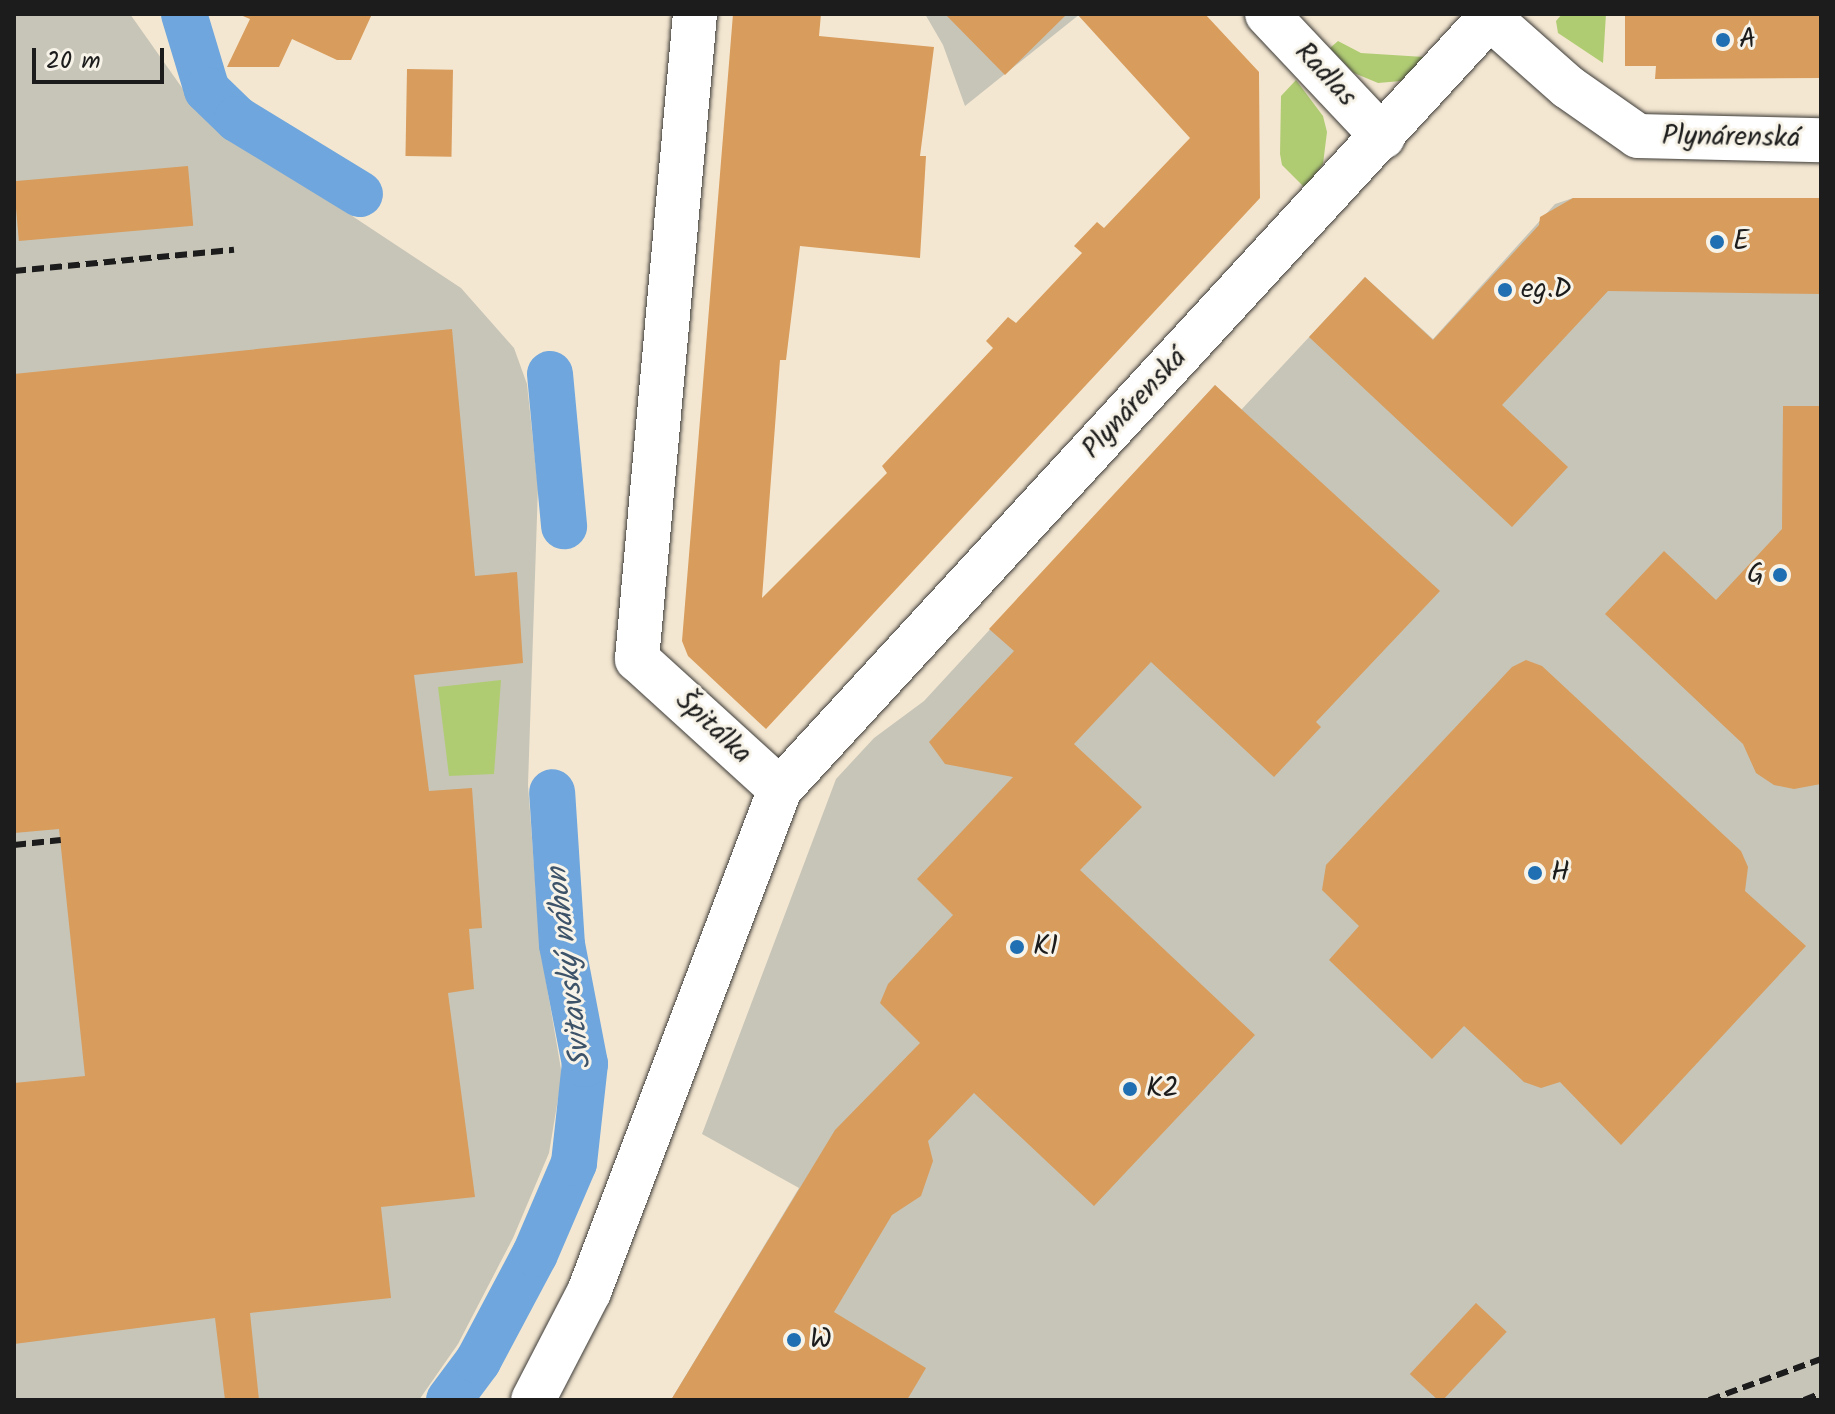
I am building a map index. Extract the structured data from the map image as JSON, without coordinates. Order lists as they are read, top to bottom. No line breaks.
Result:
{"streets":{"street":["Radlas","Plynárenská","Špitálka"]},"crossings":[["Radlas","Plynárenská"],["Plynárenská","Špitálka"]],"water":["Svitavský náhon"],"places":["A","E","eg.D","G","H","K1","K2","W"],"scale_bar":"20 m"}
